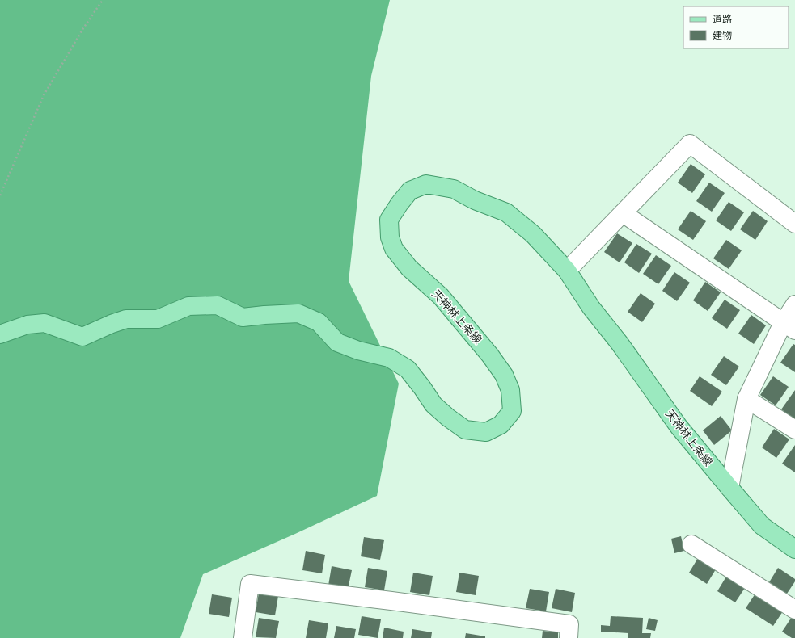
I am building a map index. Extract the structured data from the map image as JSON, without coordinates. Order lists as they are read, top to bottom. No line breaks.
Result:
{"streets":{"main road":["天神林上条線"]},"legend":["道路","建物"]}
